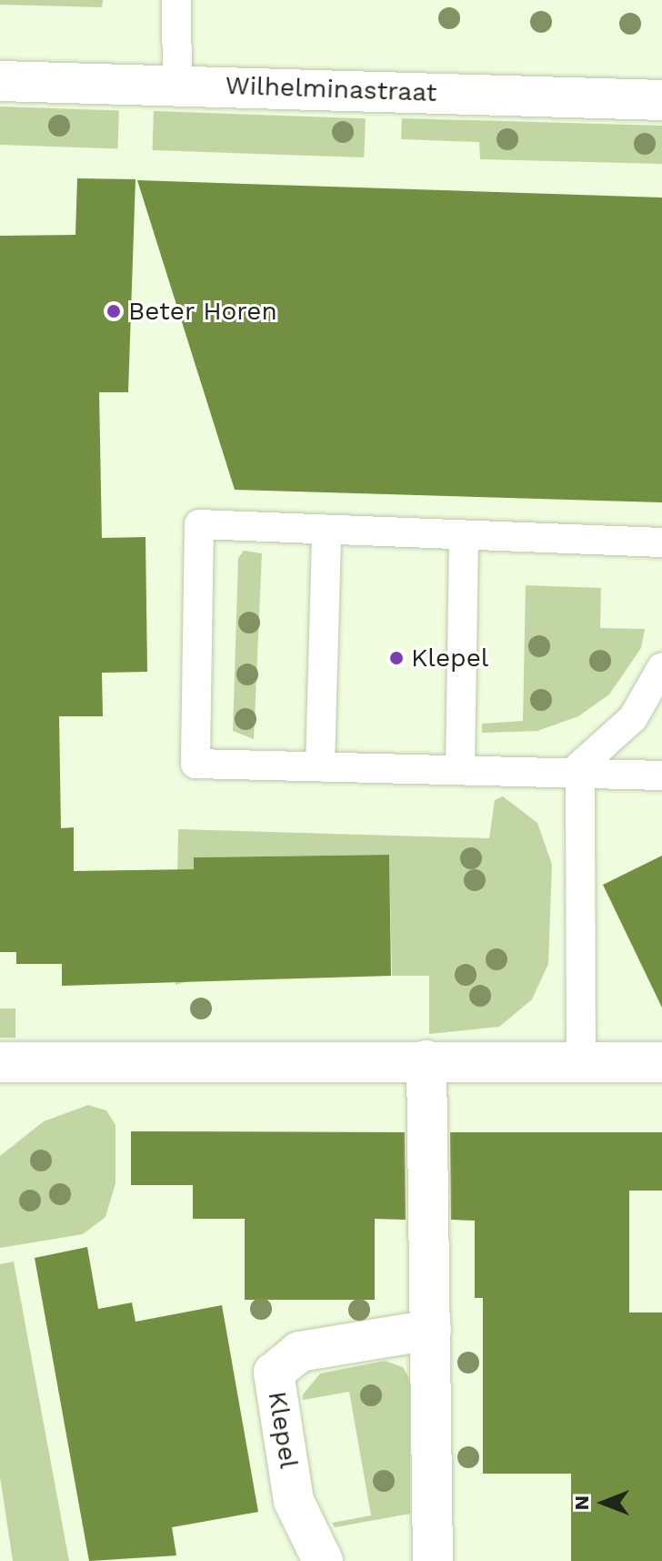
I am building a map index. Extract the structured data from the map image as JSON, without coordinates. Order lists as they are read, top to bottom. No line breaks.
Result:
{"streets":{"street":["Wilhelminastraat","Klepel"]},"places":["Beter Horen","Klepel"],"north":"left"}
